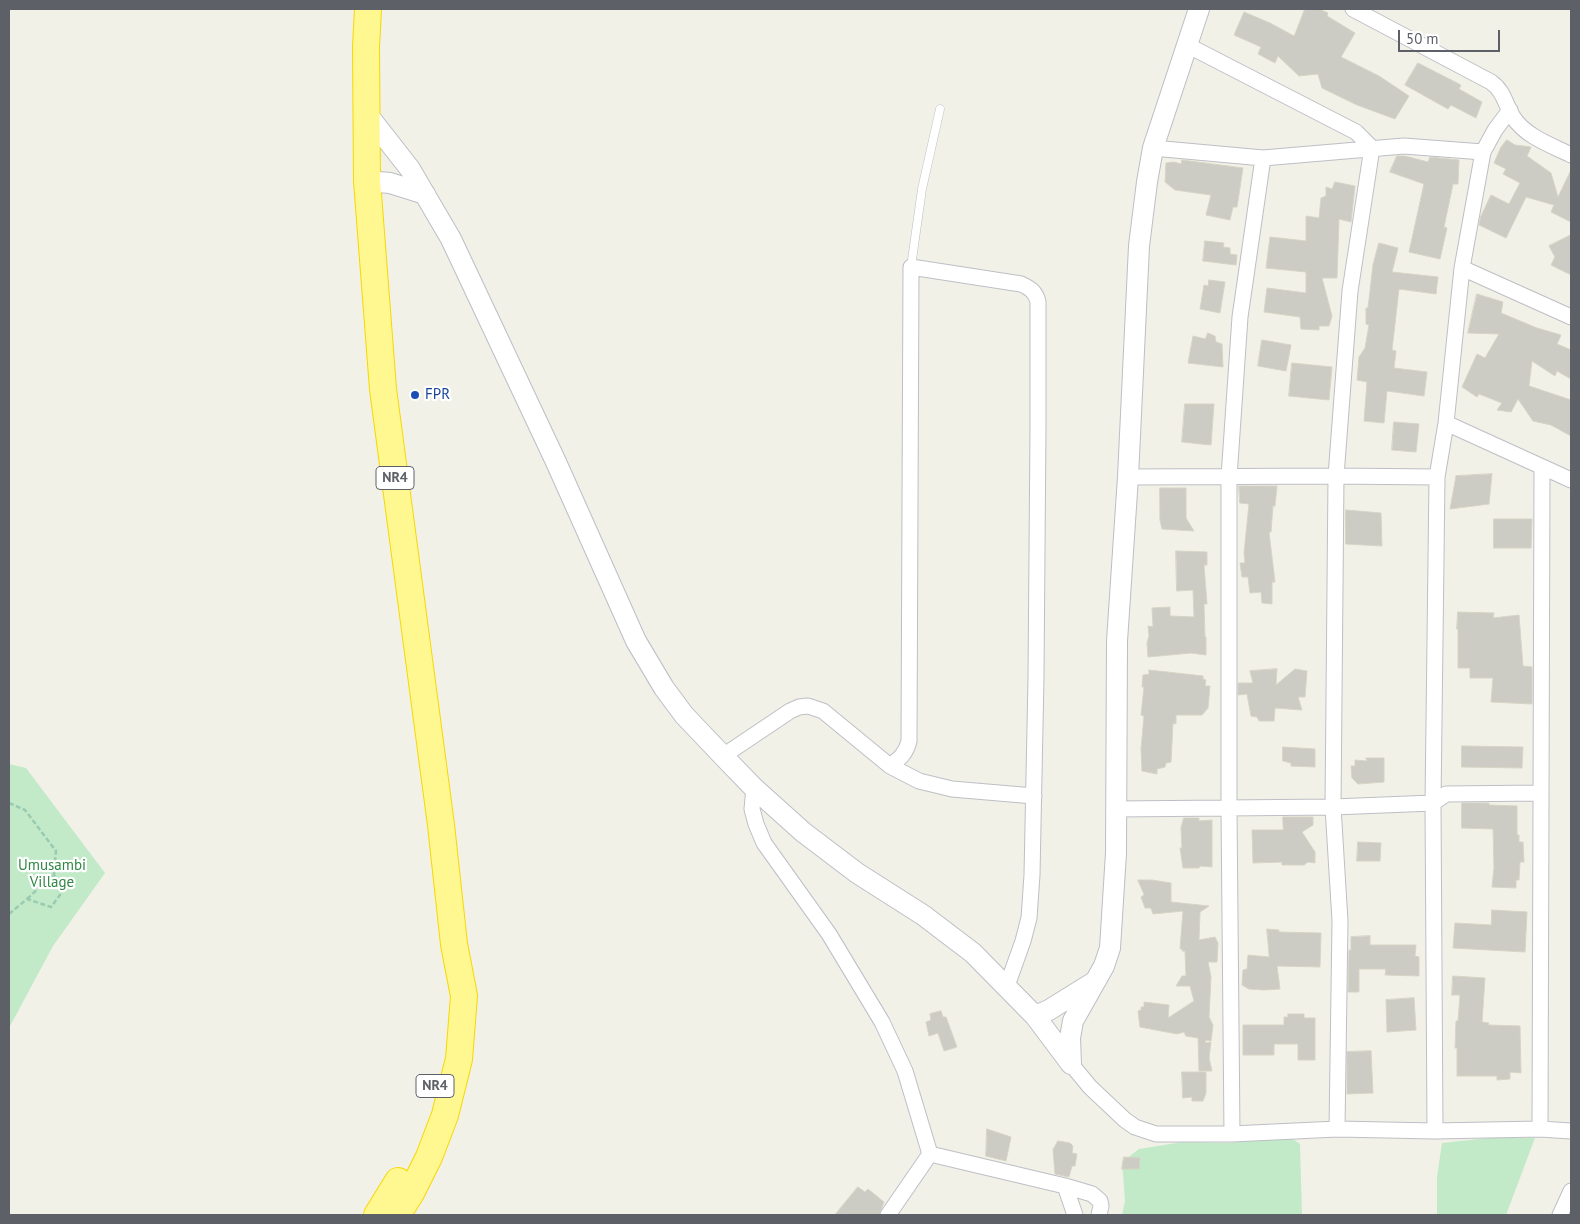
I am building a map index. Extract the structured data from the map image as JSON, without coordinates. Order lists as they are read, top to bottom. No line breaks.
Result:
{"streets":{"highway":["NR4"]},"parks":["Umusambi Village"],"places":["FPR"],"scale_bar":"50 m"}
